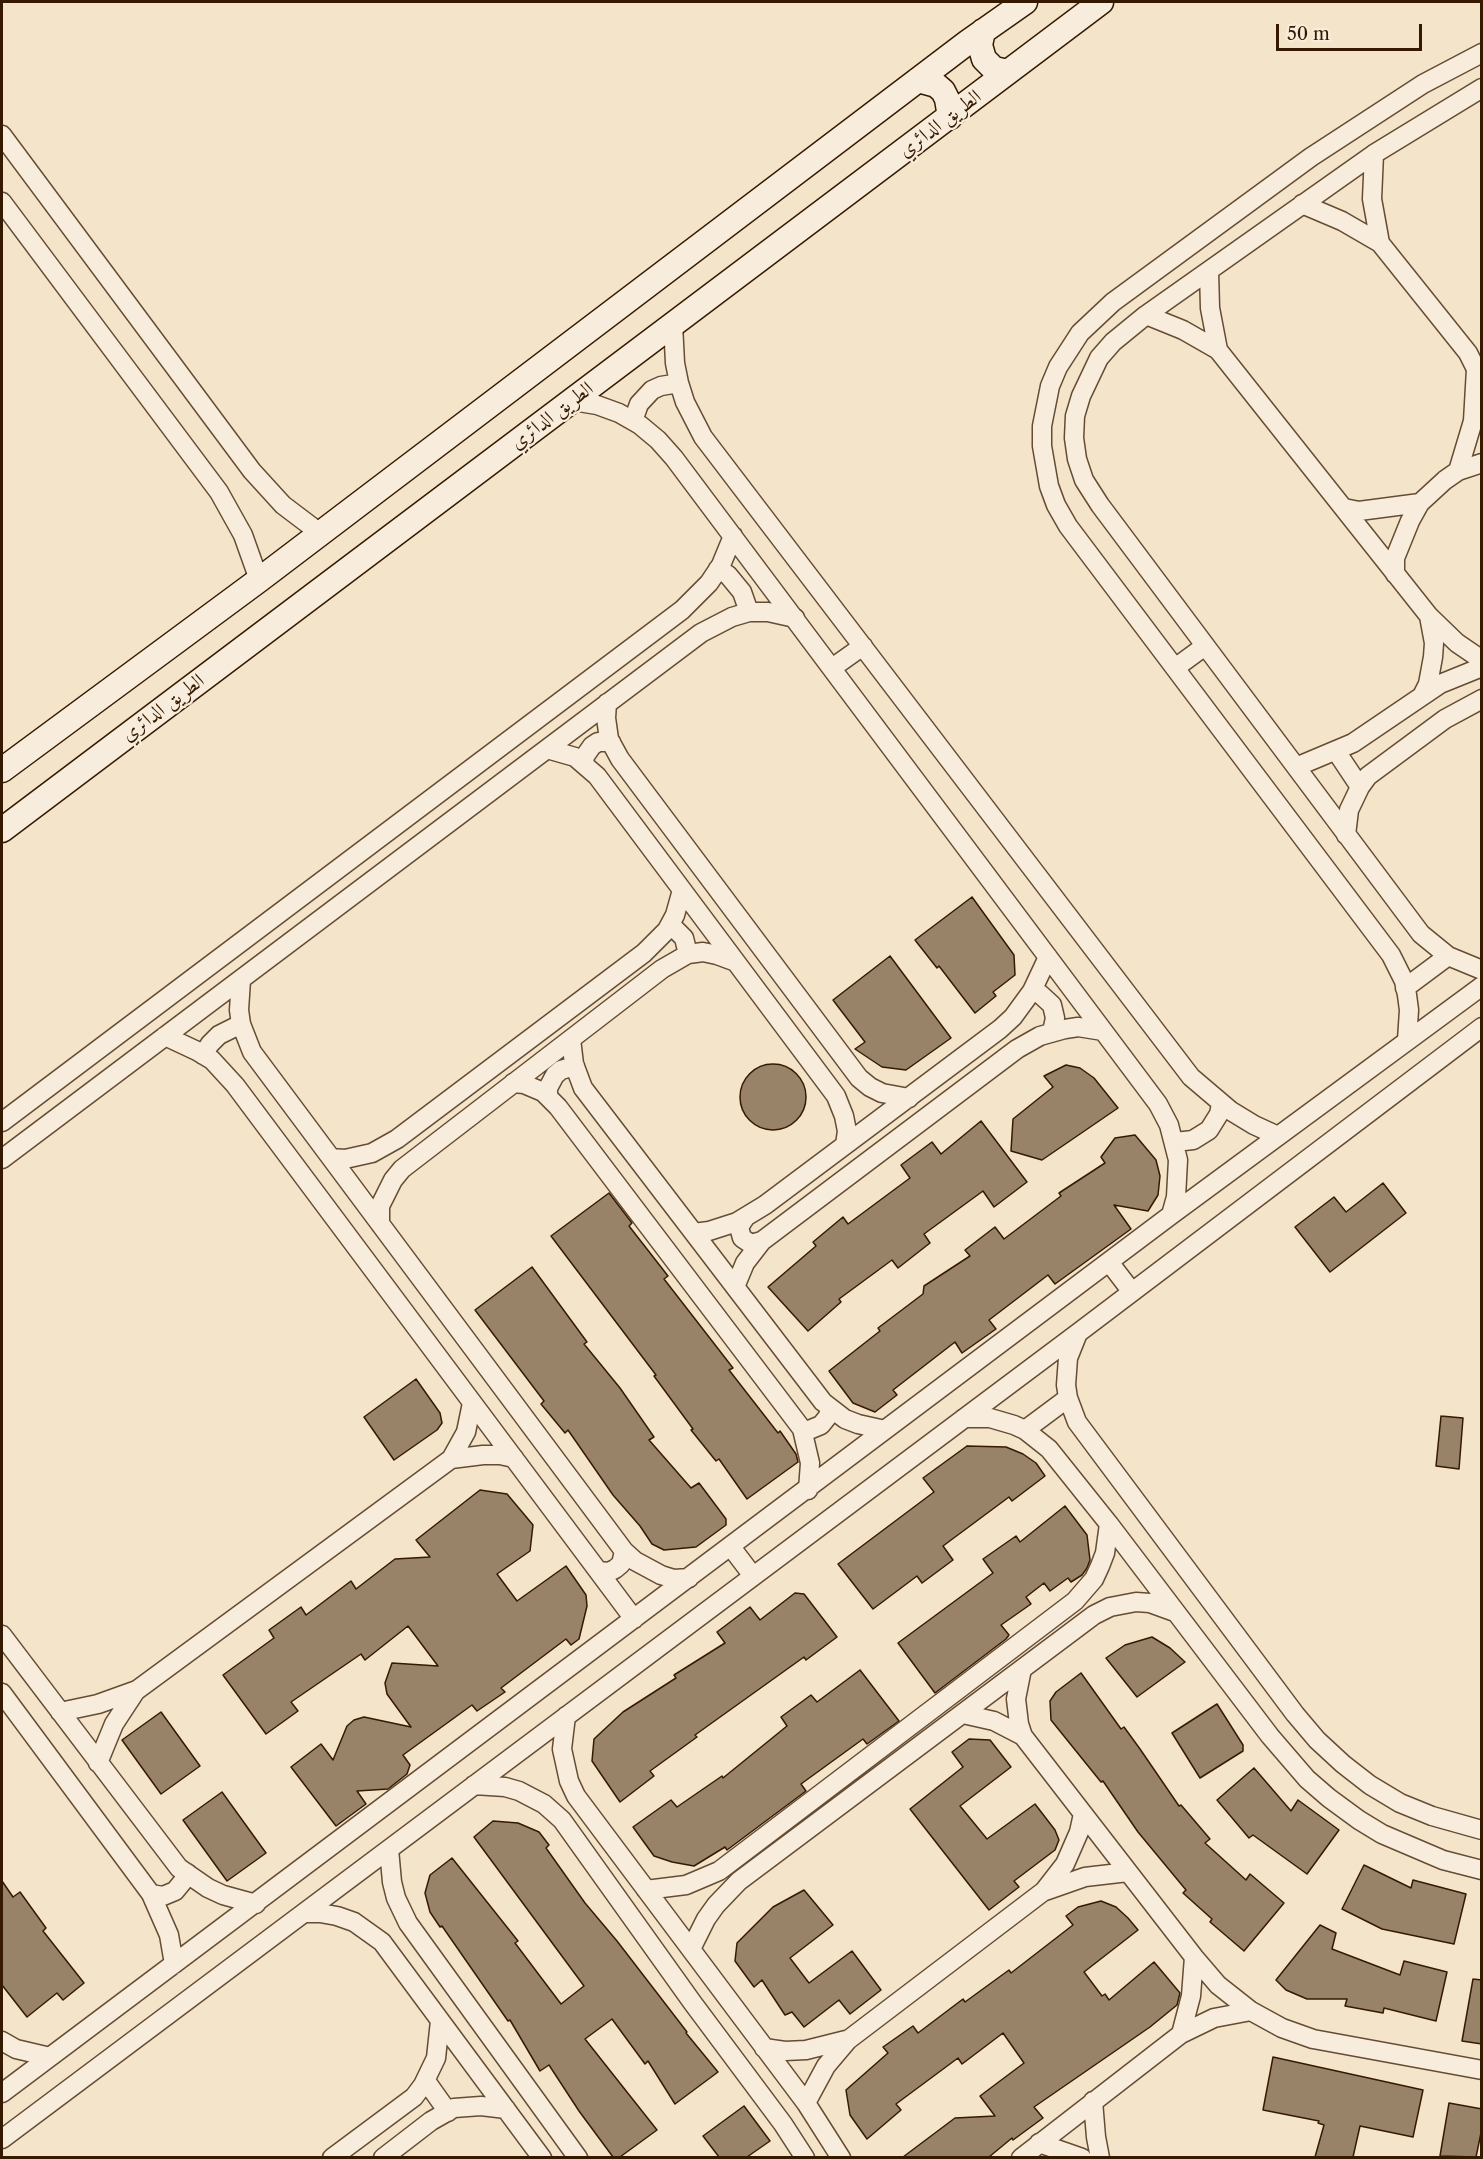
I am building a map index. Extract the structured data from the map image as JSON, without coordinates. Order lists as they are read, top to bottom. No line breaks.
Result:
{"streets":{"main road":["الطريق الدائري"]},"scale_bar":"50 m"}
